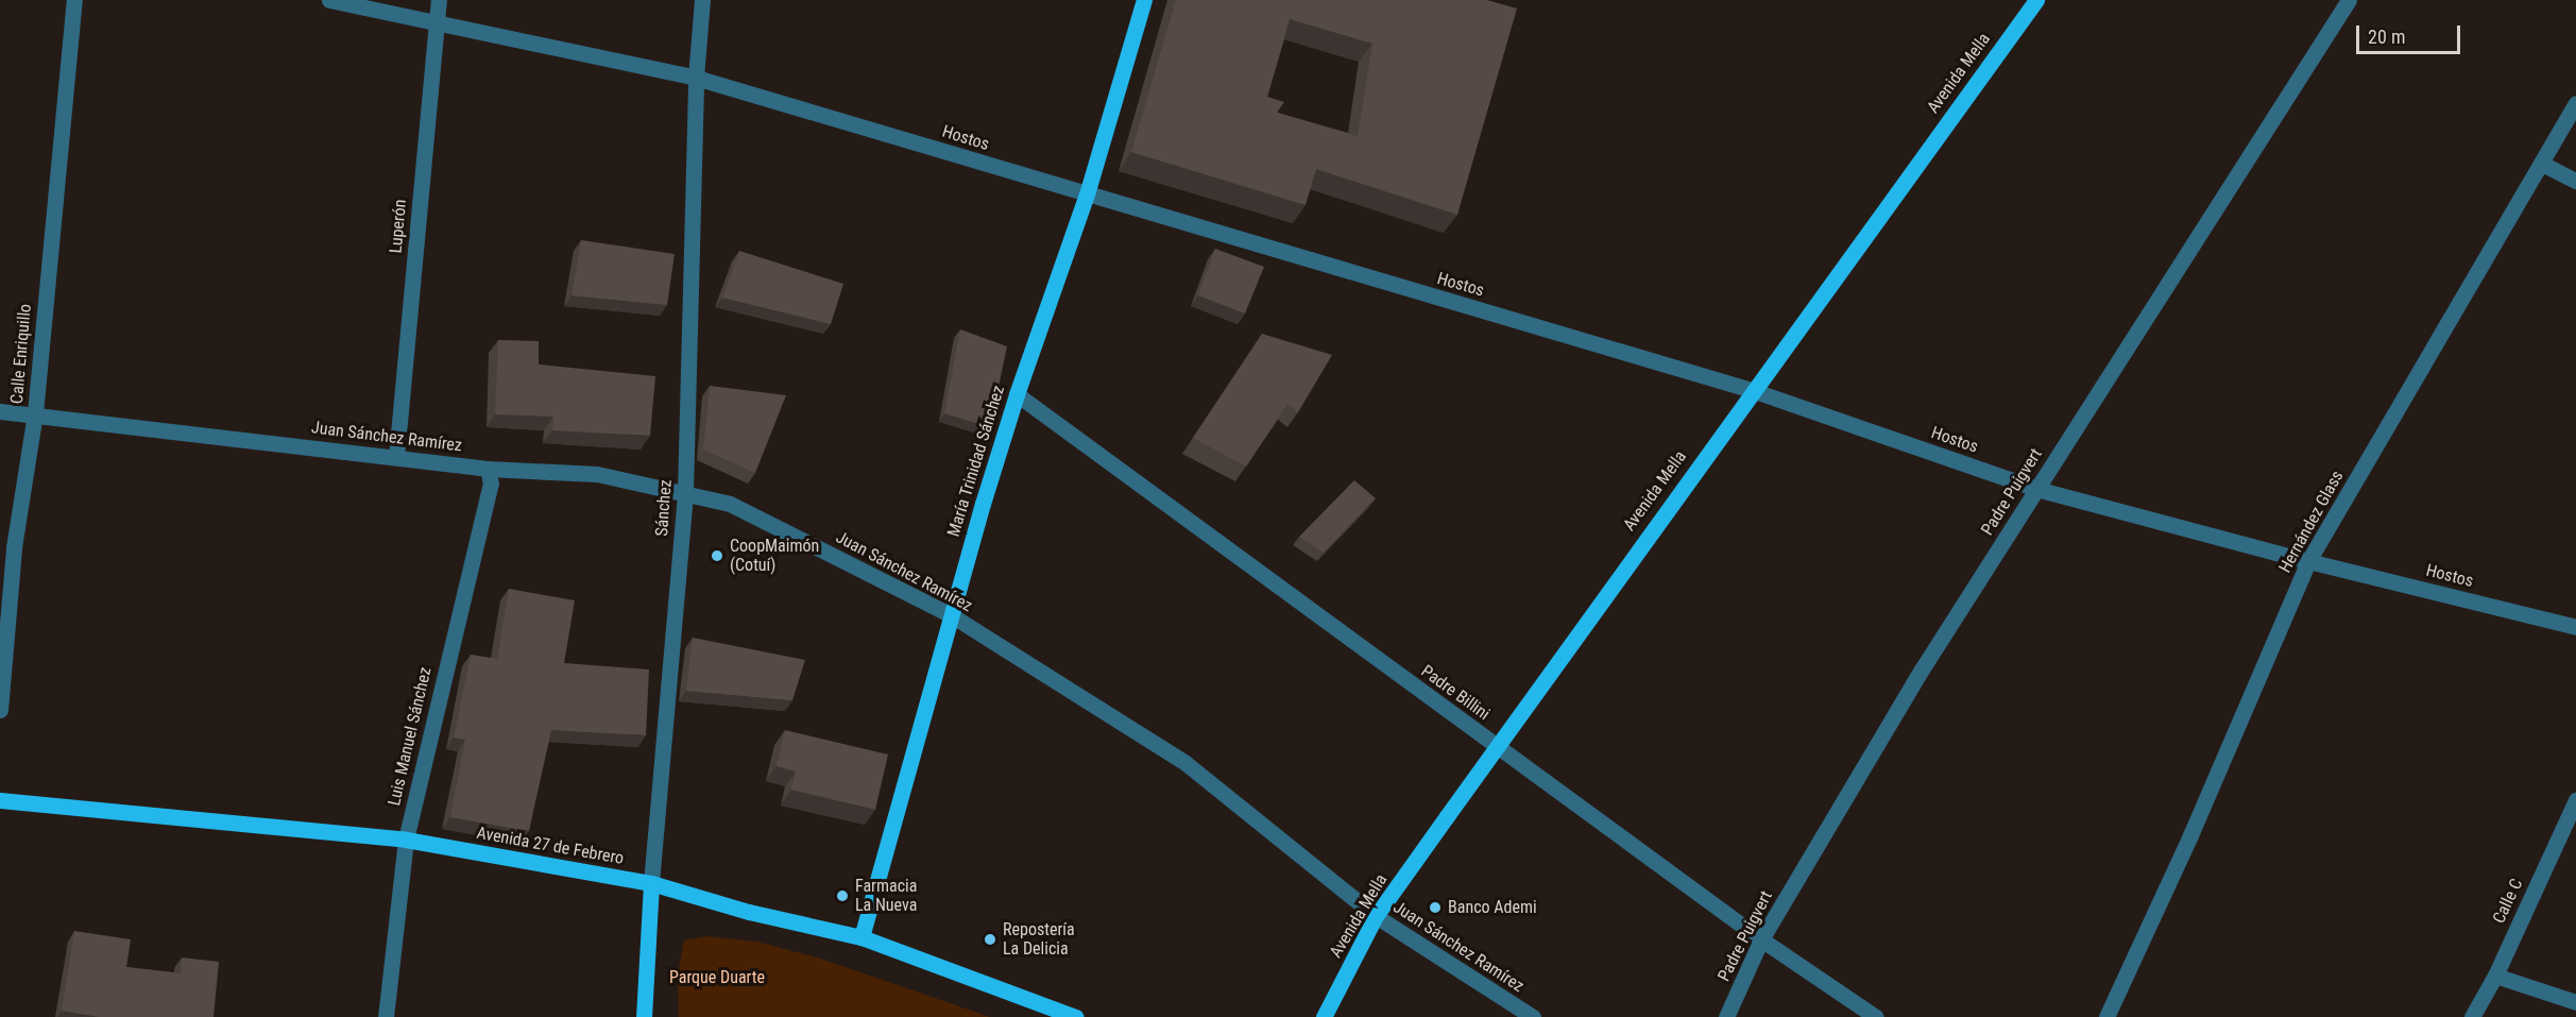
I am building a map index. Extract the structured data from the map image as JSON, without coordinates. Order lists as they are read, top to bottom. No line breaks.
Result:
{"streets":{"main road":["Avenida Mella","María Trinidad Sánchez","Sánchez","Avenida 27 de Febrero"],"street":["Hostos","Luperón","Calle Enriquillo","Juan Sánchez Ramírez","Padre Puigvert","Hernández Glass","Padre Billini","Luis Manuel Sánchez","Calle C"]},"crossings":[["Avenida Mella","Hostos"],["Avenida Mella","Juan Sánchez Ramírez"],["Avenida Mella","Padre Billini"],["Hostos","Luperón"],["Hostos","María Trinidad Sánchez"],["Hostos","Padre Puigvert"],["Hostos","Sánchez"],["Hostos","Hernández Glass"],["Luperón","Juan Sánchez Ramírez"],["Calle Enriquillo","Juan Sánchez Ramírez"],["Juan Sánchez Ramírez","María Trinidad Sánchez"],["Juan Sánchez Ramírez","Sánchez"],["Juan Sánchez Ramírez","Luis Manuel Sánchez"],["María Trinidad Sánchez","Padre Billini"],["María Trinidad Sánchez","Avenida 27 de Febrero"],["Padre Puigvert","Padre Billini"],["Sánchez","Avenida 27 de Febrero"],["Luis Manuel Sánchez","Avenida 27 de Febrero"]],"parks":["Parque Duarte"],"places":["CoopMaimón (Cotuí)","Farmacia La Nueva","Banco Ademi","Repostería La Delicia"],"scale_bar":"20 m"}
